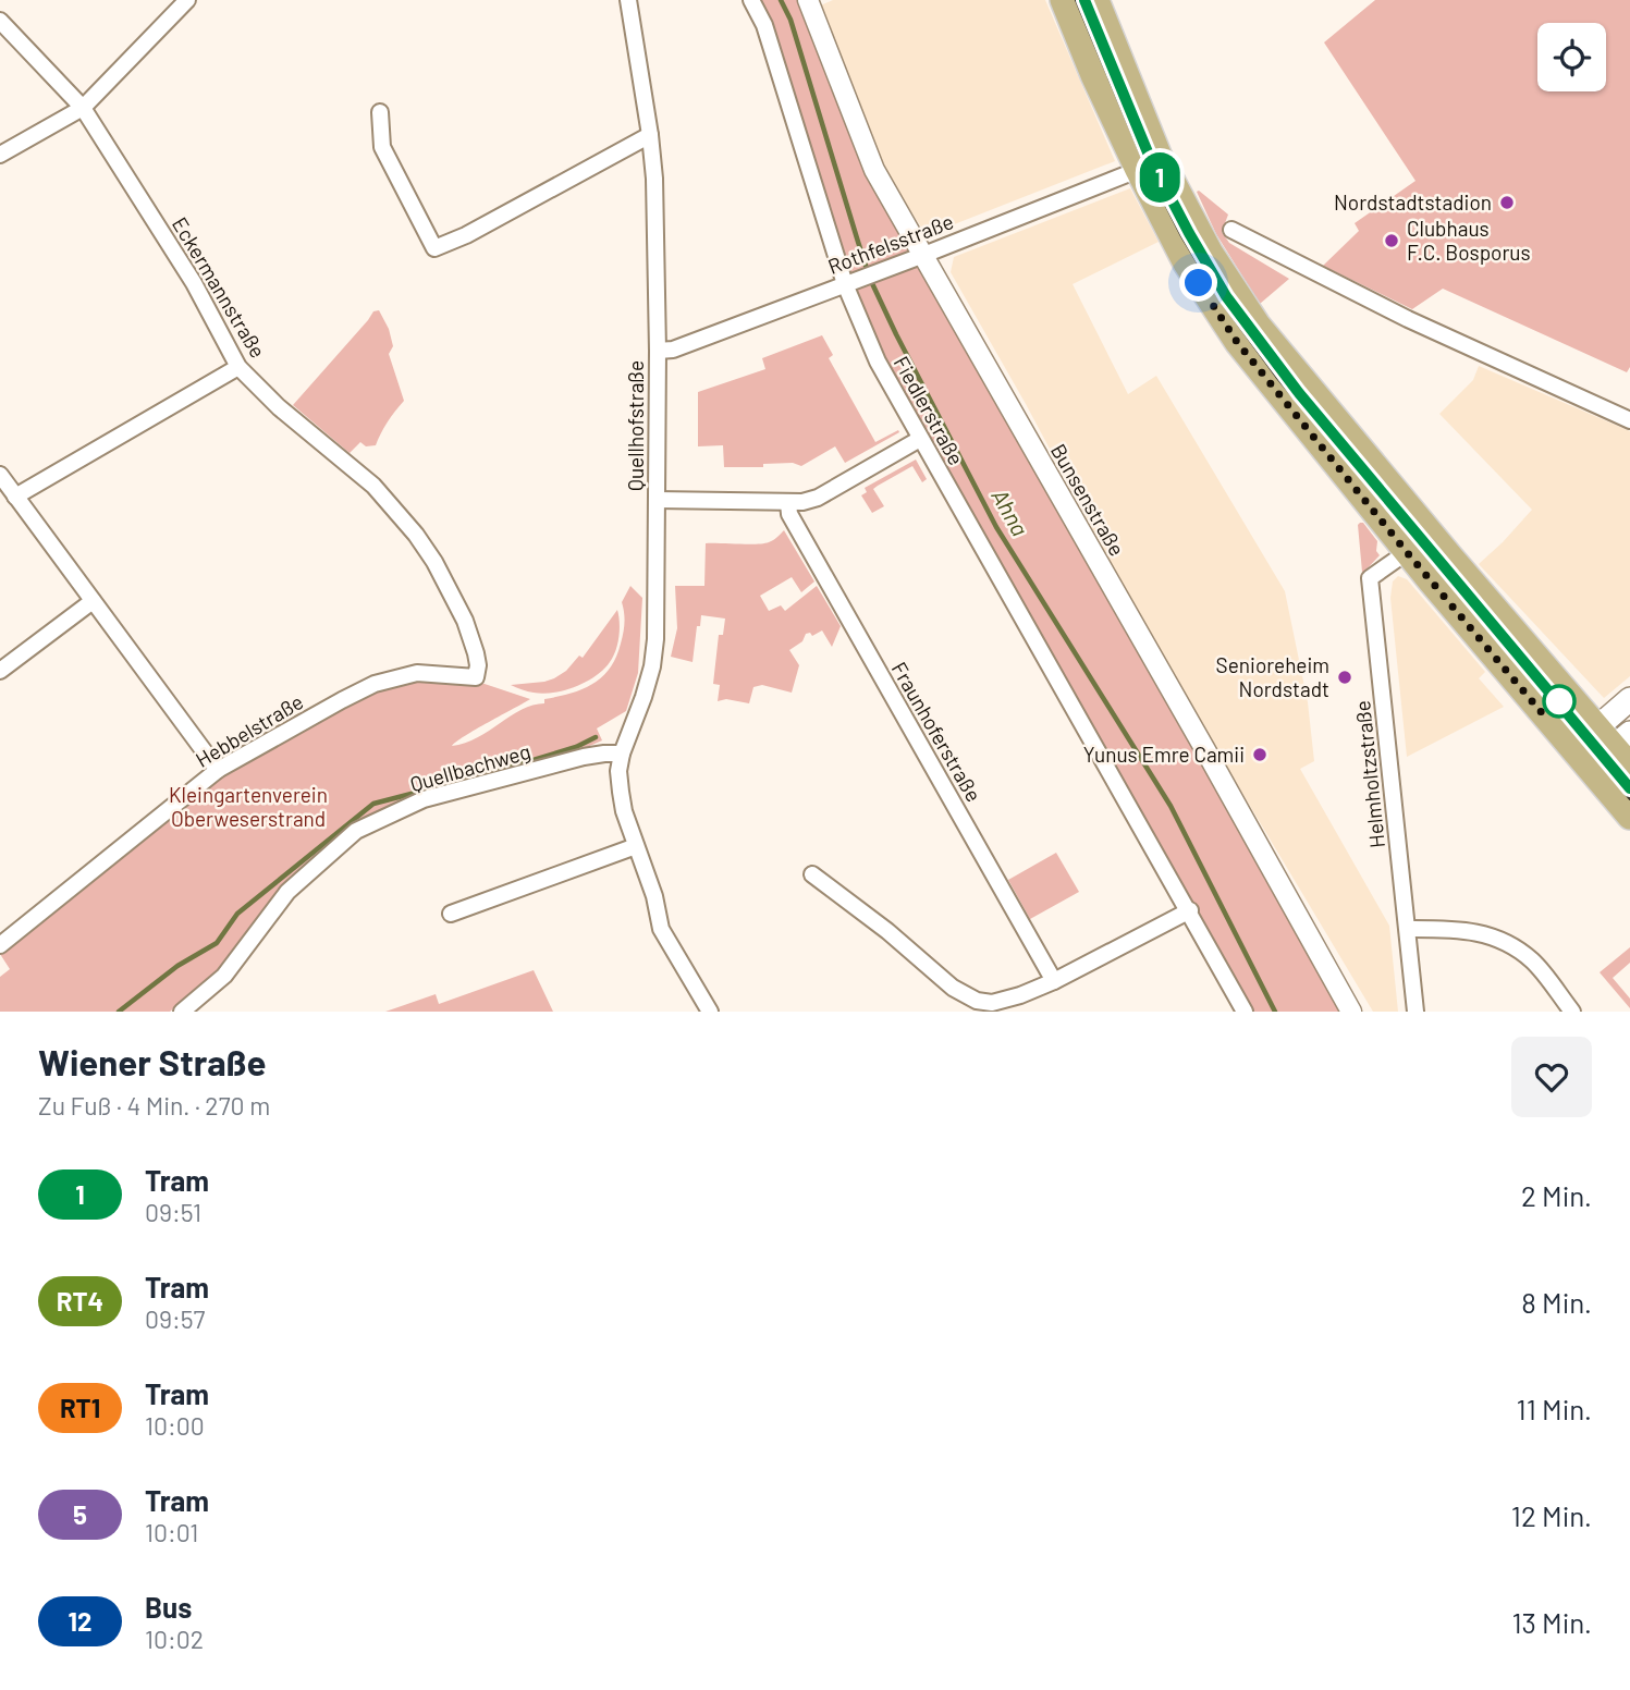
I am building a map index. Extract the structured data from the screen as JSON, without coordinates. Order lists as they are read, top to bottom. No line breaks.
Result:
{"streets":{"street":["Rothfelsstraße","Eckermannstraße","Fiedlerstraße","Quellhofstraße","Bunsenstraße","Hebbelstraße","Fraunhoferstraße","Quellbachweg","Helmholtzstraße"]},"crossings":[["Rothfelsstraße","Fiedlerstraße"],["Rothfelsstraße","Quellhofstraße"],["Rothfelsstraße","Bunsenstraße"],["Eckermannstraße","Hebbelstraße"],["Quellhofstraße","Quellbachweg"]],"water":["Ahna"],"parks":["Kleingartenverein Oberweserstrand"],"places":["Nordstadtstadion","Clubhaus F.C. Bosporus","Senioreheim Nordstadt","Yunus Emre Camii"],"lines":["tram line 1"],"page":{"on_map":"1","heading":["Wiener Straße","Zu Fuß · 4 Min. · 270 m"],"list":[{"mark":"1","name":"Tram","note":"09:51","value":"2 Min."},{"mark":"RT4","name":"Tram","note":"09:57","value":"8 Min."},{"mark":"RT1","name":"Tram","note":"10:00","value":"11 Min."},{"mark":"5","name":"Tram","note":"10:01","value":"12 Min."},{"mark":"12","name":"Bus","note":"10:02","value":"13 Min."}]}}
